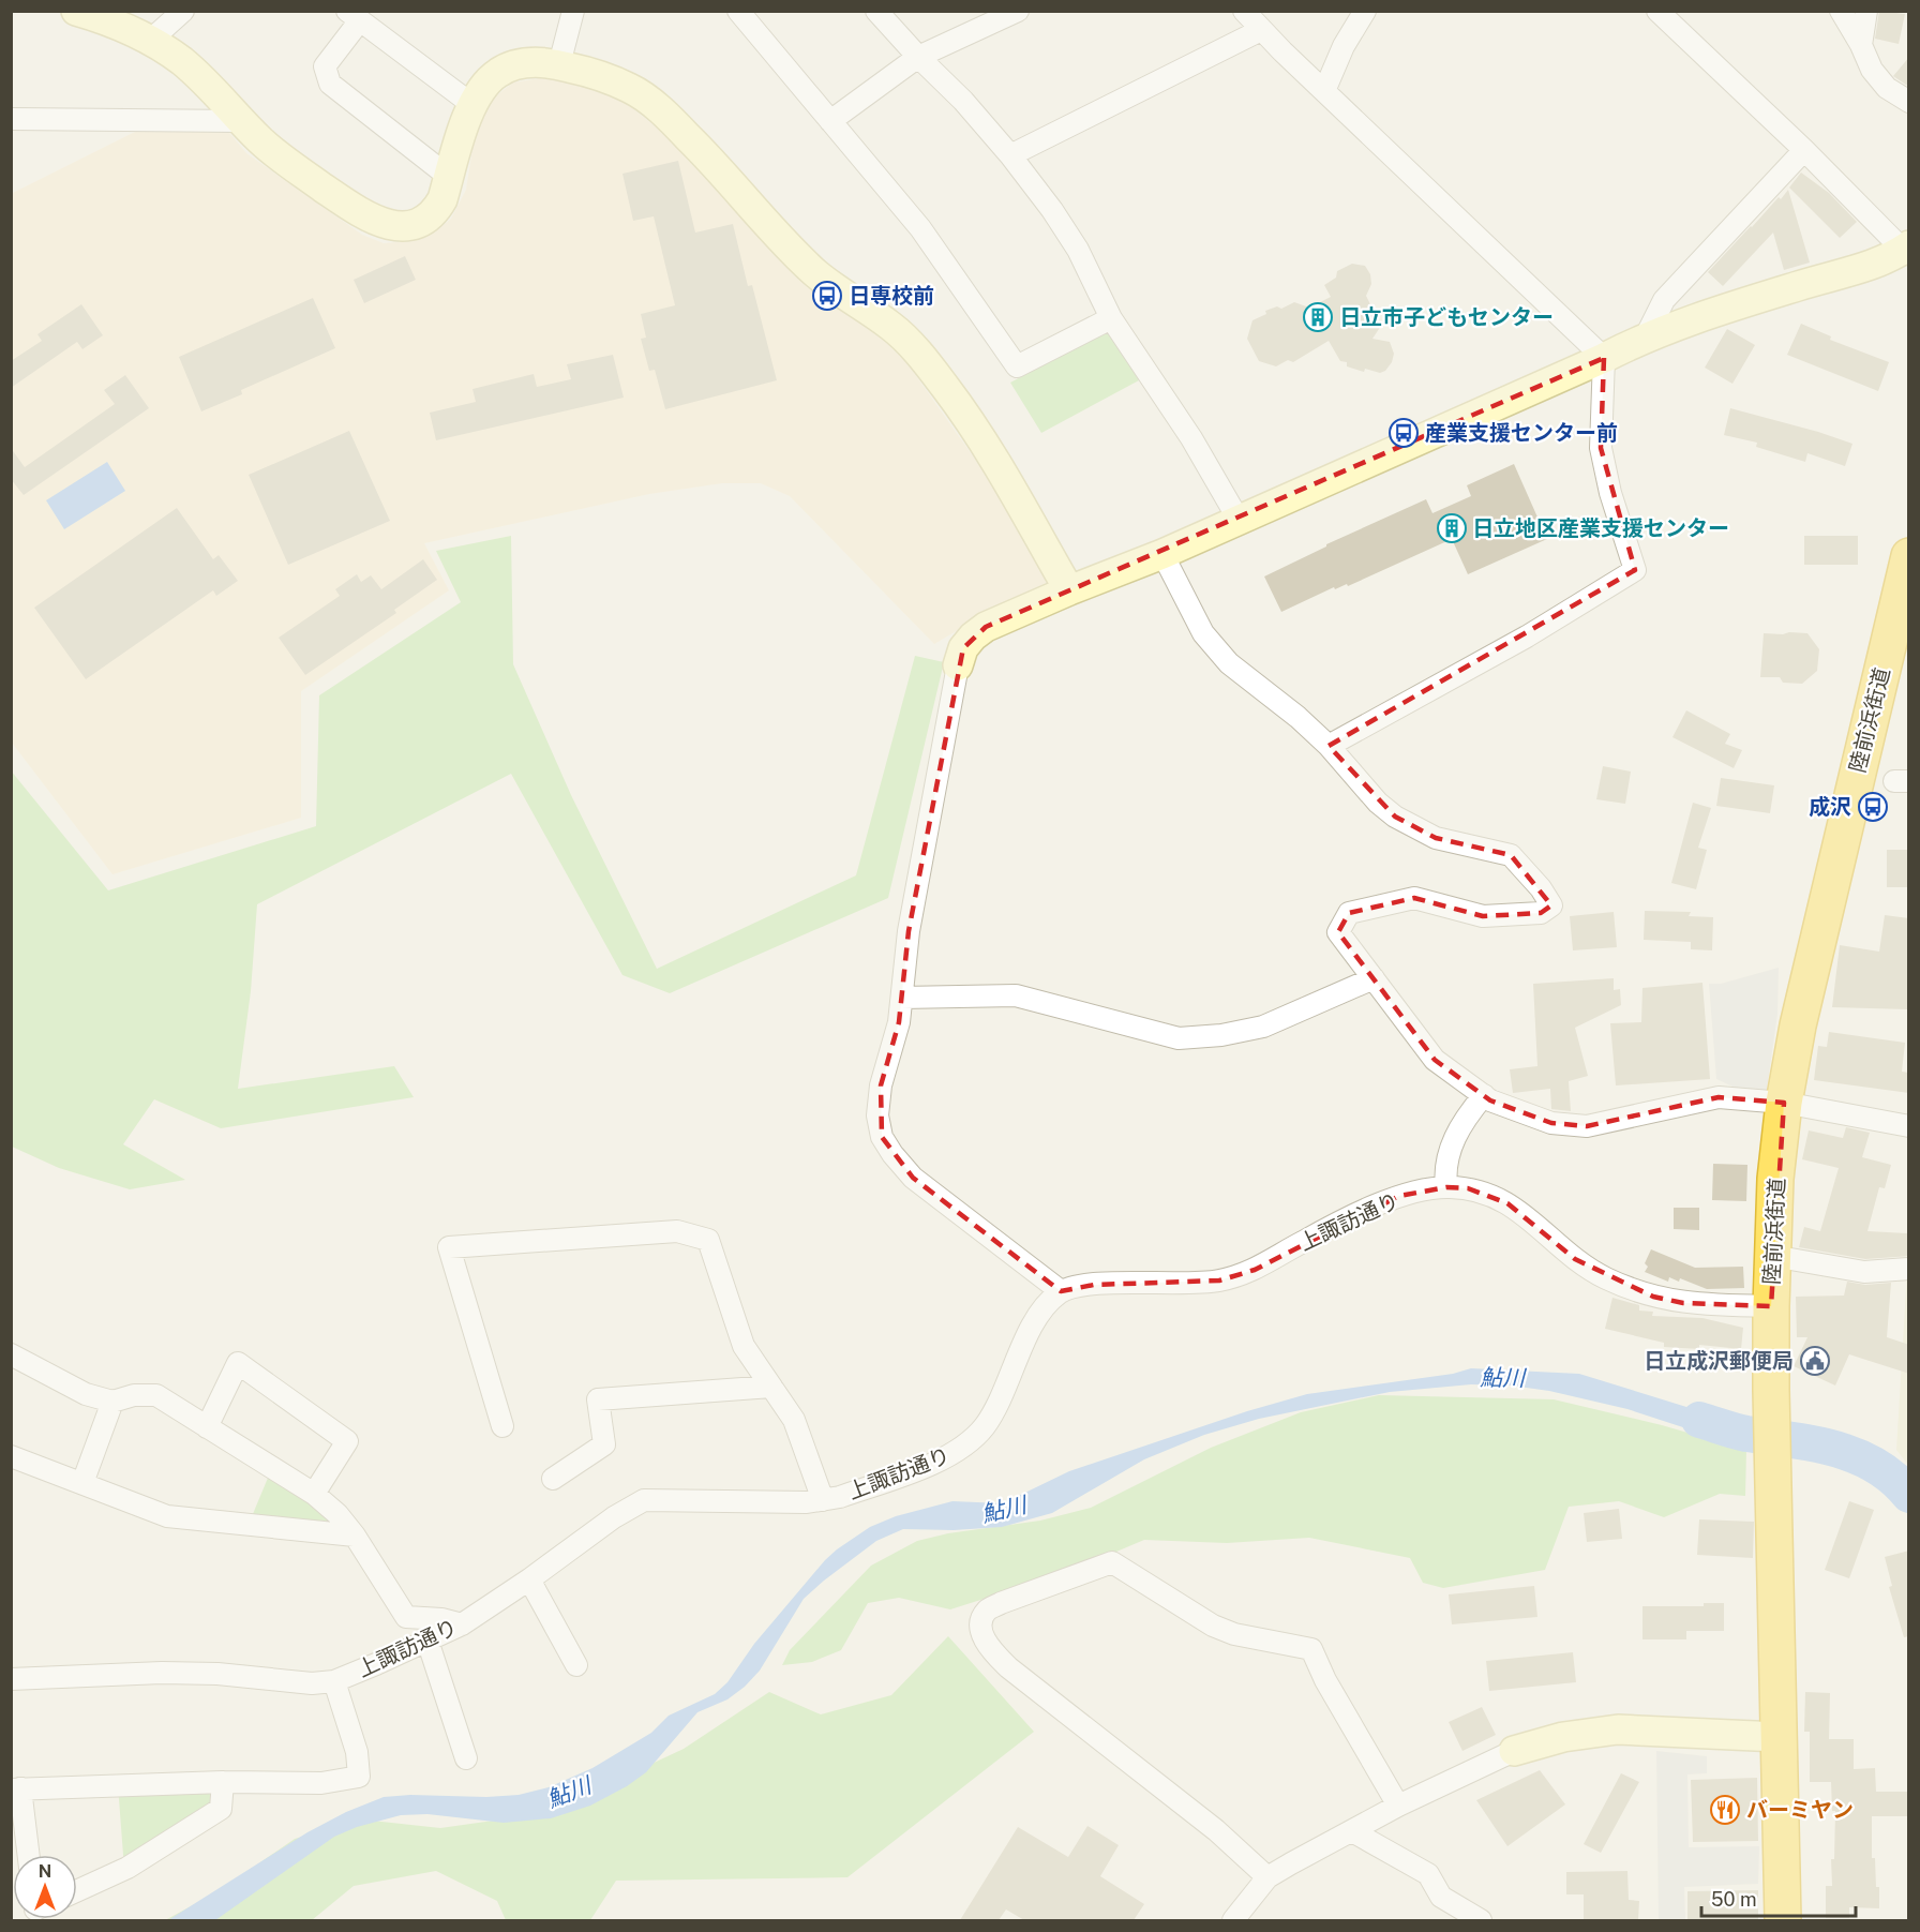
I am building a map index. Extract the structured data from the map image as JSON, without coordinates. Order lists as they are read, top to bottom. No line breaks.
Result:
{"streets":{"highway":["陸前浜街道"],"street":["上諏訪通り"]},"crossings":[["陸前浜街道","上諏訪通り"]],"water":["鮎川"],"places":{"bus stop":["日専校前","産業支援センター前","成沢"],"building":["日立市子どもセンター","日立地区産業支援センター"],"public building":["日立成沢郵便局"],"restaurant":["バーミヤン"]},"scale_bar":"50 m","north":"top"}
